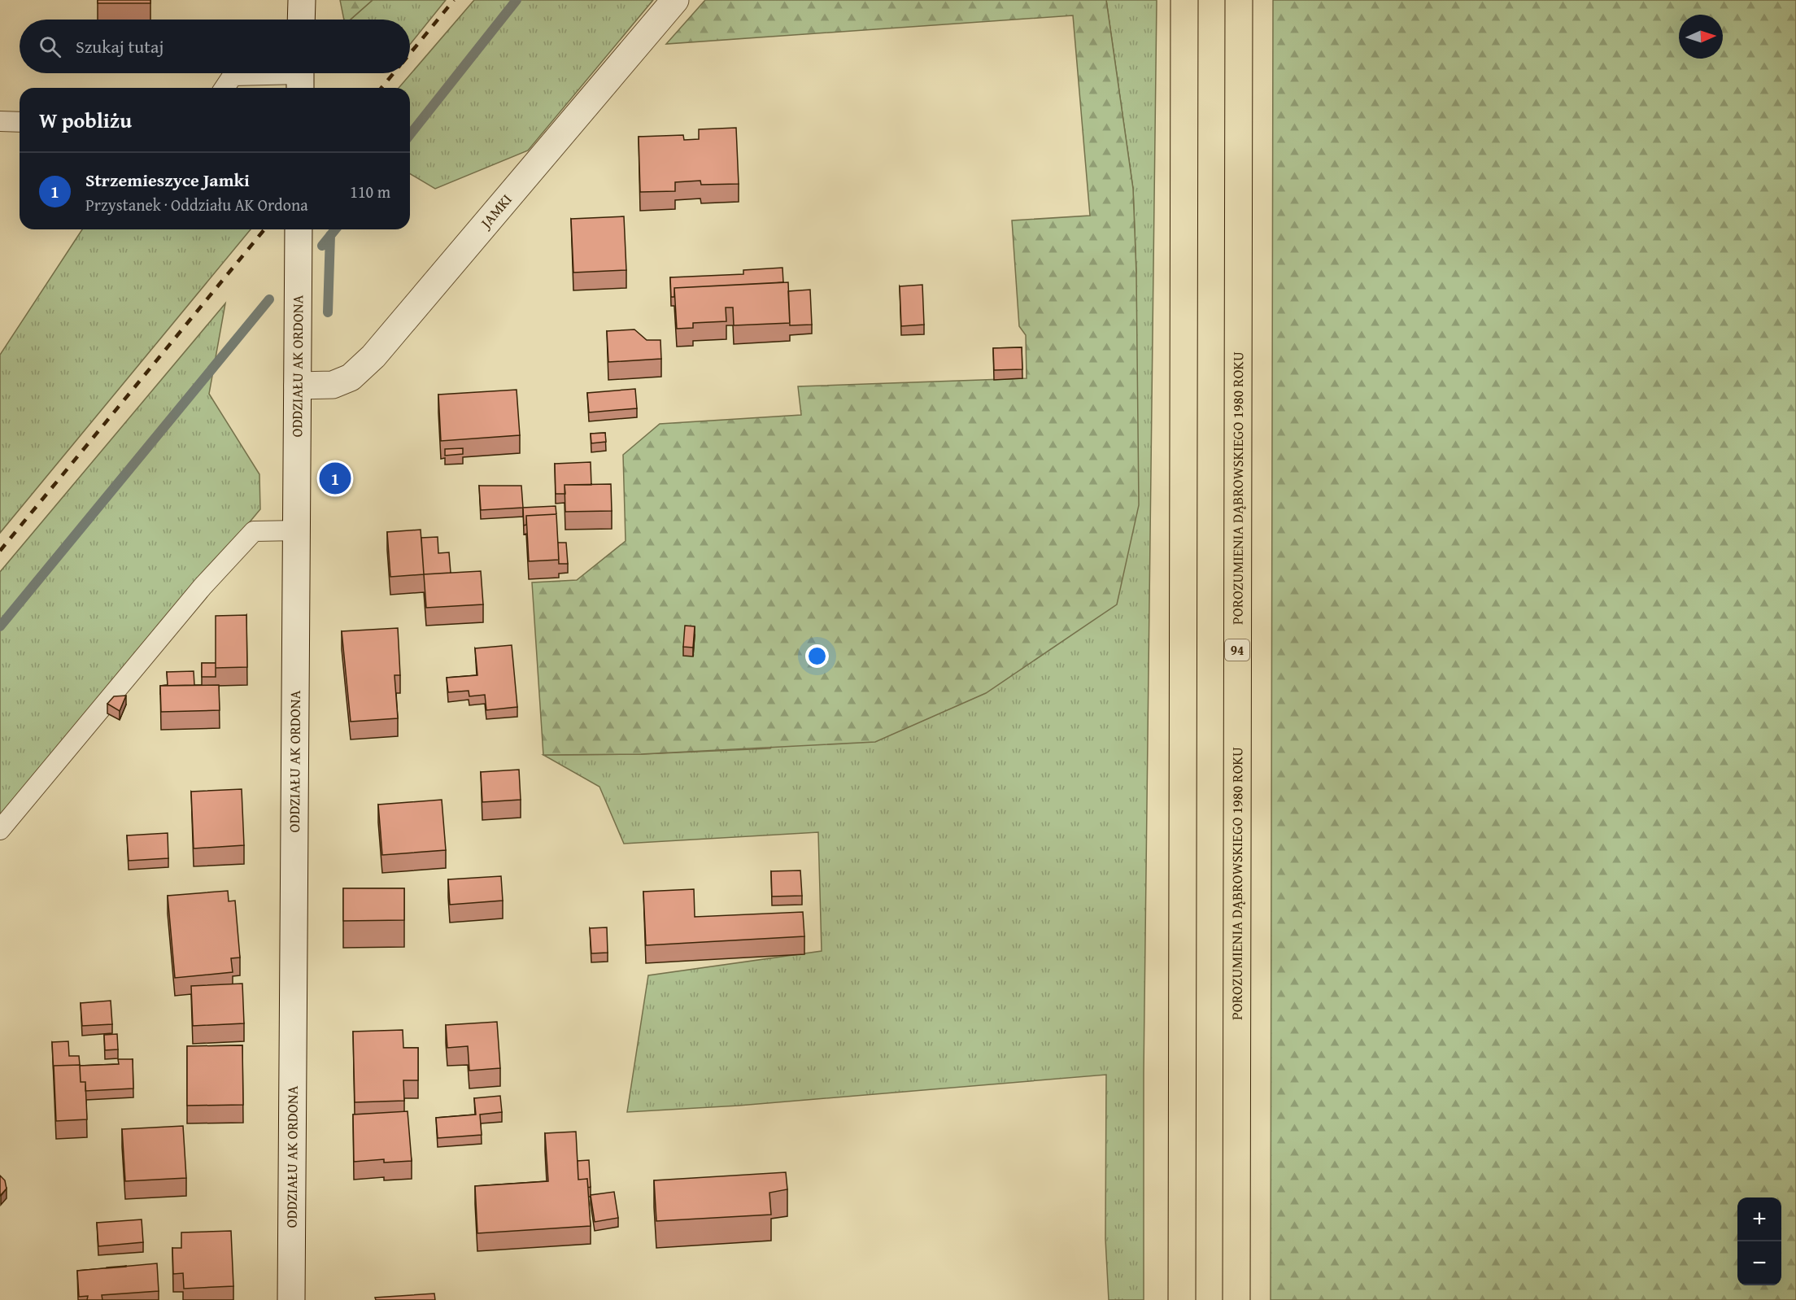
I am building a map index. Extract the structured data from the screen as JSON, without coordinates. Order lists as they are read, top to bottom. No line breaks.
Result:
{"streets":{"main road":["POROZUMIENIA DĄBROWSKIEGO 1980 ROKU","94"],"street":["JAMKI","ODDZIAŁU AK ORDONA"]},"crossings":[["JAMKI","ODDZIAŁU AK ORDONA"]],"north":"right","page":{"search":"Szukaj tutaj","heading":"W pobliżu","list":[{"mark":"1","name":"Strzemieszyce Jamki","note":"Przystanek · Oddziału AK Ordona","value":"110 m"}],"pins":"1","map_buttons":["+","−"]}}
